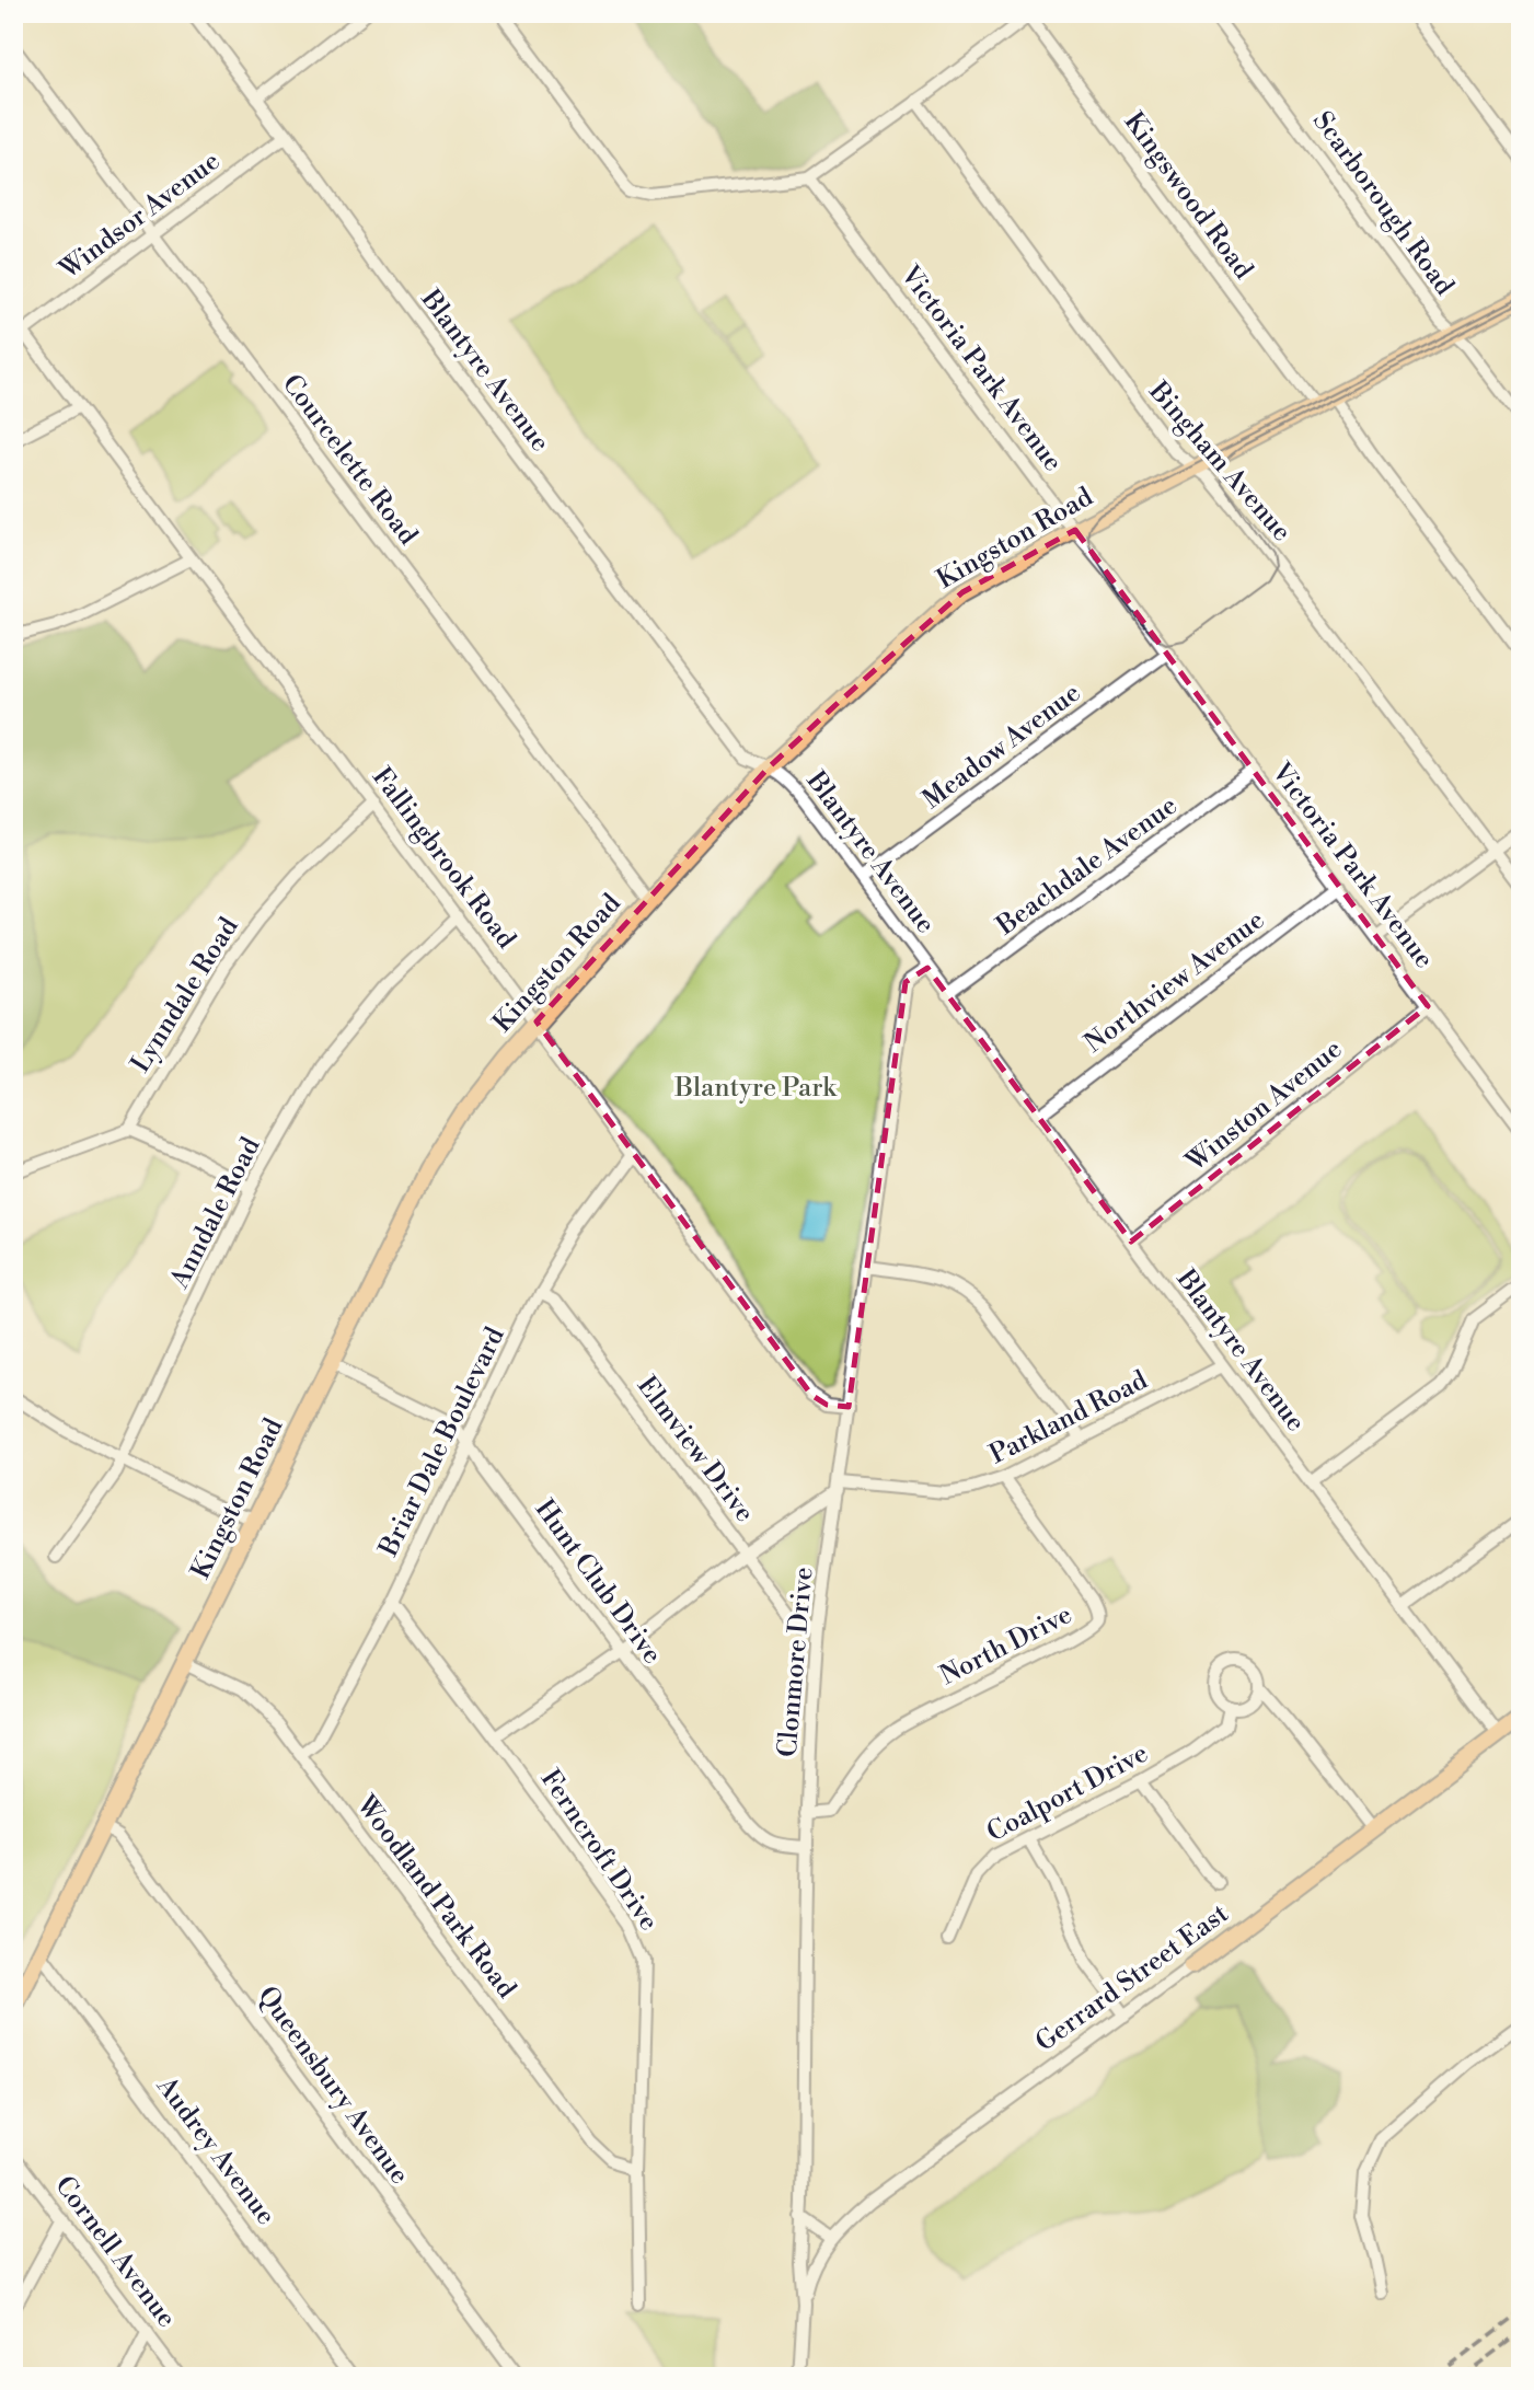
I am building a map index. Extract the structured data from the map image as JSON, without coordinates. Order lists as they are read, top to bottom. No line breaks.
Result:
{"streets":{"main road":["Kingston Road","Gerrard Street East"],"street":["Kingswood Road","Scarborough Road","Windsor Avenue","Victoria Park Avenue","Blantyre Avenue","Courcelette Road","Bingham Avenue","Meadow Avenue","Fallingbrook Road","Beachdale Avenue","Northview Avenue","Lynndale Road","Winston Avenue","Anndale Road","Parkland Road","Briar Dale Boulevard","Elmview Drive","Hunt Club Drive","North Drive","Clonmore Drive","Coalport Drive","Ferncroft Drive","Woodland Park Road","Queensbury Avenue","Audrey Avenue","Cornell Avenue"]},"crossings":[["Kingswood Road","Kingston Road"],["Scarborough Road","Kingston Road"],["Windsor Avenue","Blantyre Avenue"],["Windsor Avenue","Courcelette Road"],["Windsor Avenue","Fallingbrook Road"],["Victoria Park Avenue","Kingston Road"],["Victoria Park Avenue","Meadow Avenue"],["Victoria Park Avenue","Beachdale Avenue"],["Victoria Park Avenue","Northview Avenue"],["Victoria Park Avenue","Winston Avenue"],["Blantyre Avenue","Kingston Road"],["Blantyre Avenue","Meadow Avenue"],["Blantyre Avenue","Beachdale Avenue"],["Blantyre Avenue","Northview Avenue"],["Blantyre Avenue","Winston Avenue"],["Blantyre Avenue","Parkland Road"],["Blantyre Avenue","Clonmore Drive"],["Blantyre Avenue","Gerrard Street East"],["Courcelette Road","Kingston Road"],["Bingham Avenue","Kingston Road"],["Kingston Road","Fallingbrook Road"],["Kingston Road","Hunt Club Drive"],["Kingston Road","Woodland Park Road"],["Kingston Road","Queensbury Avenue"],["Kingston Road","Audrey Avenue"],["Fallingbrook Road","Lynndale Road"],["Fallingbrook Road","Anndale Road"],["Fallingbrook Road","Briar Dale Boulevard"],["Fallingbrook Road","Clonmore Drive"],["Parkland Road","North Drive"],["Parkland Road","Clonmore Drive"],["Briar Dale Boulevard","Elmview Drive"],["Briar Dale Boulevard","Hunt Club Drive"],["Briar Dale Boulevard","Ferncroft Drive"],["Briar Dale Boulevard","Woodland Park Road"],["Elmview Drive","Clonmore Drive"],["Hunt Club Drive","Clonmore Drive"],["North Drive","Clonmore Drive"],["Clonmore Drive","Gerrard Street East"],["Ferncroft Drive","Woodland Park Road"]],"parks":["Blantyre Park"]}
